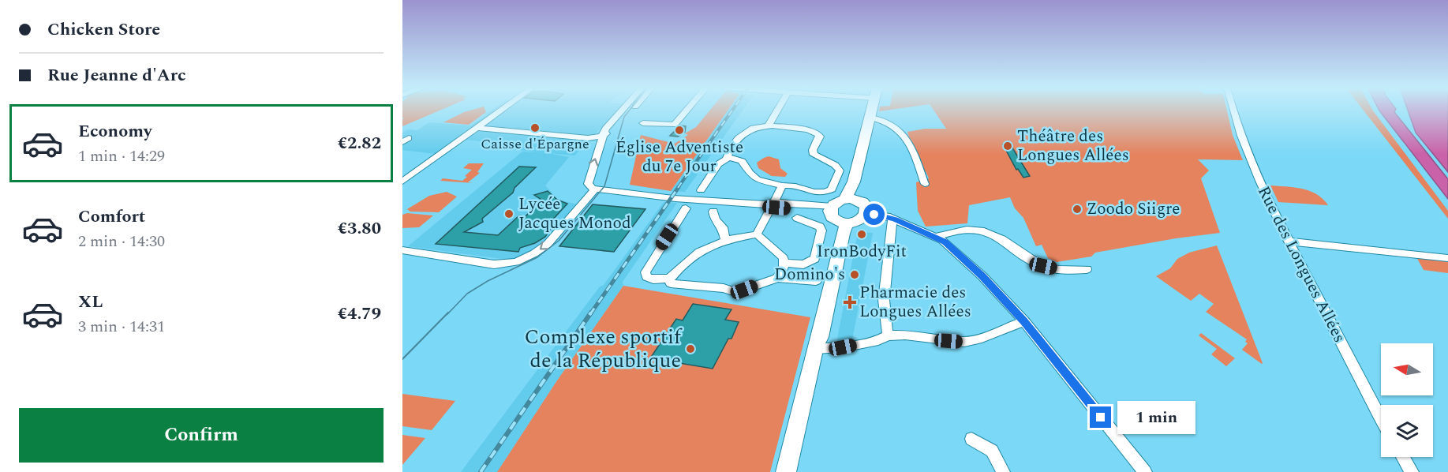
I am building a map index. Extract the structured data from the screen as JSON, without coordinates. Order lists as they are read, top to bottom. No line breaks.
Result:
{"streets":{"street":["Rue des Longues Allées"]},"places":{"other":["Caisse d'Épargne","Église Adventiste du 7e Jour","Théâtre des Longues Allées","Zoodo Siigre","Lycée Jacques Monod","IronBodyFit","Domino's","Complexe sportif de la République"],"health":["Pharmacie des Longues Allées"]},"north":"left","page":{"banner":["Chicken Store","Rue Jeanne d'Arc"],"list":[{"name":"Economy","note":"1 min · 14:29","value":"€2.82"},{"name":"Comfort","note":"2 min · 14:30","value":"€3.80"},{"name":"XL","note":"3 min · 14:31","value":"€4.79"}],"buttons":"Confirm","bubble":"1 min"}}
